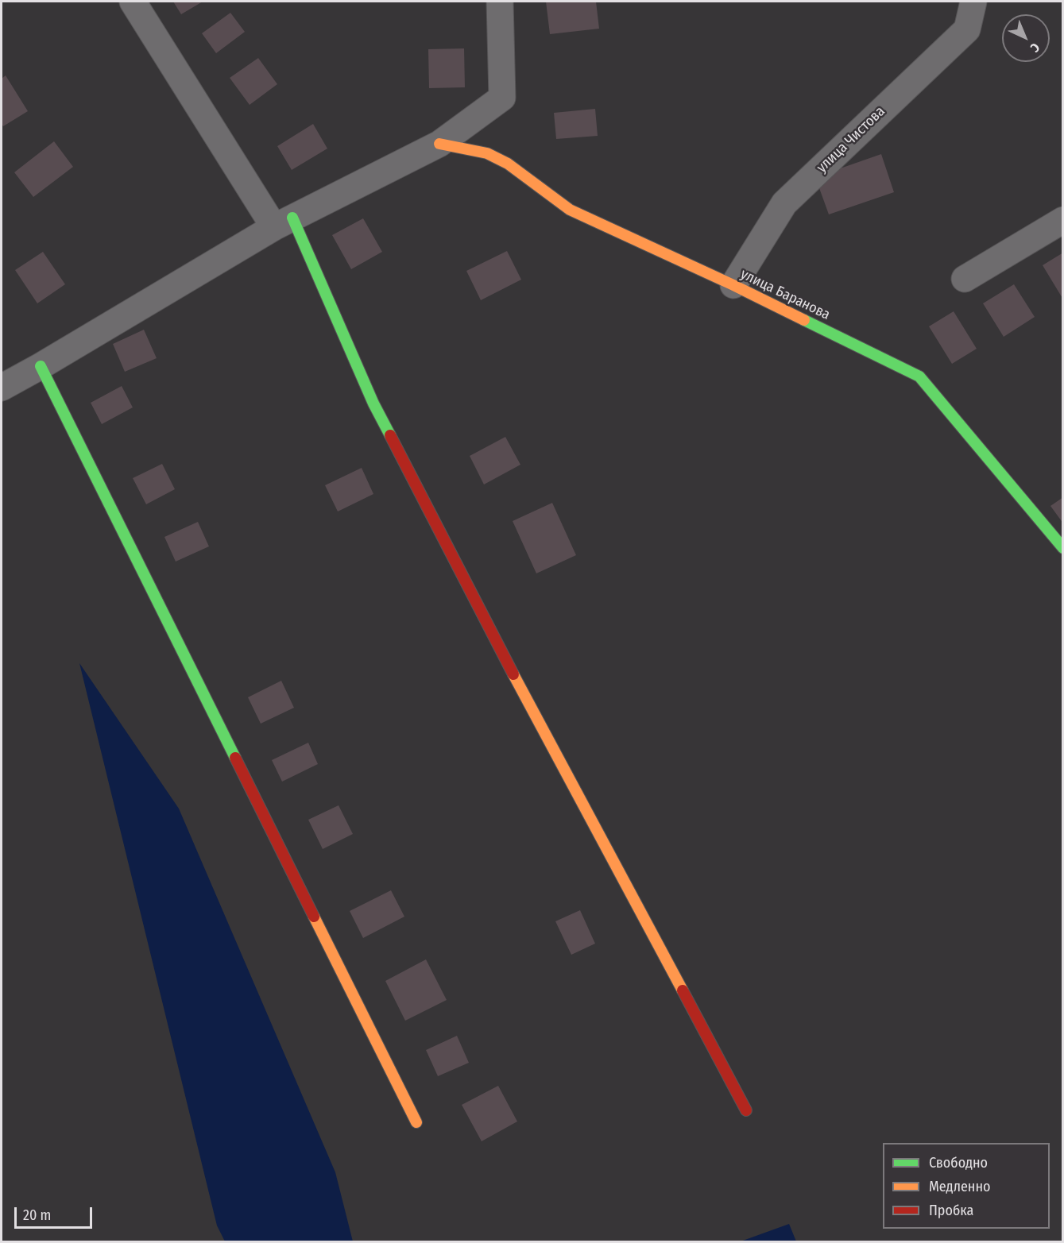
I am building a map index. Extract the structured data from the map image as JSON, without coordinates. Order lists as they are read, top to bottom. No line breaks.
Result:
{"streets":{"street":["улица Чистова","улица Баранова"]},"crossings":[["улица Чистова","улица Баранова"]],"legend":["Свободно","Медленно","Пробка"],"scale_bar":"20 m","north":"bottom right"}
